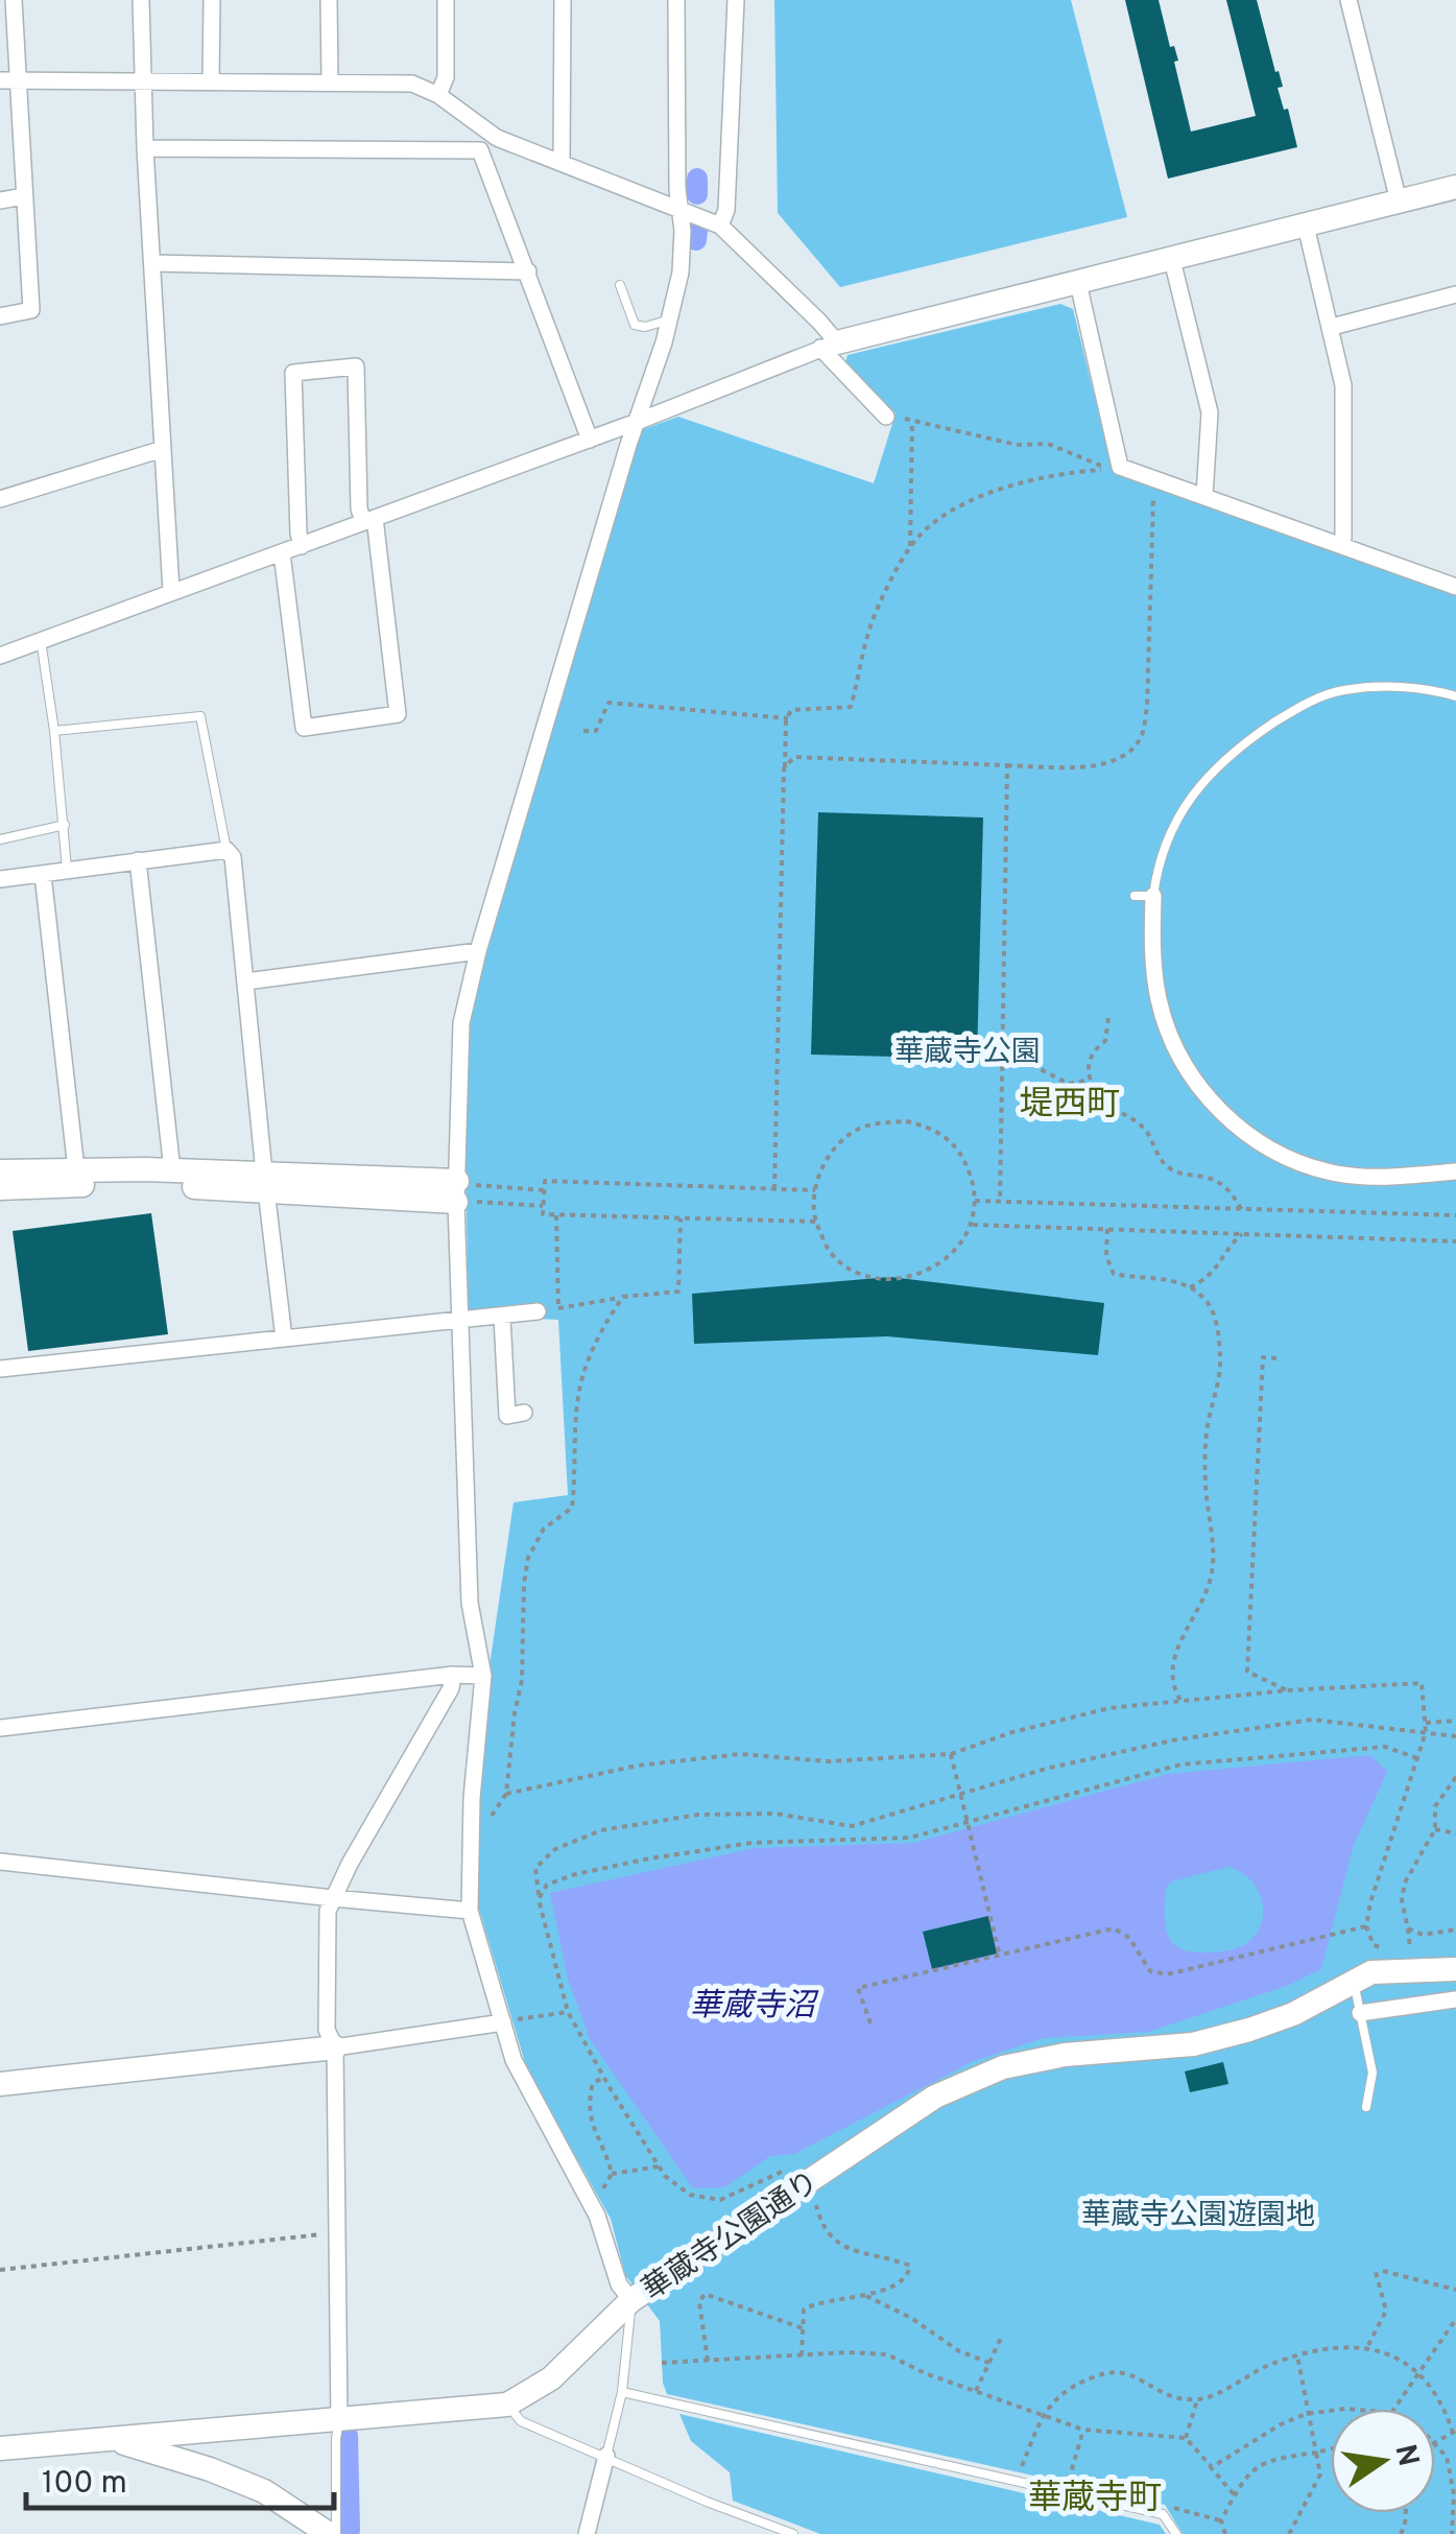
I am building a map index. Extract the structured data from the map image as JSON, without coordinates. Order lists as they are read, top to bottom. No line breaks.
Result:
{"streets":{"street":["華蔵寺公園通り"]},"districts":["堤西町","華蔵寺町"],"water":["華蔵寺沼"],"parks":["華蔵寺公園","華蔵寺公園遊園地"],"scale_bar":"100 m","north":"right"}
